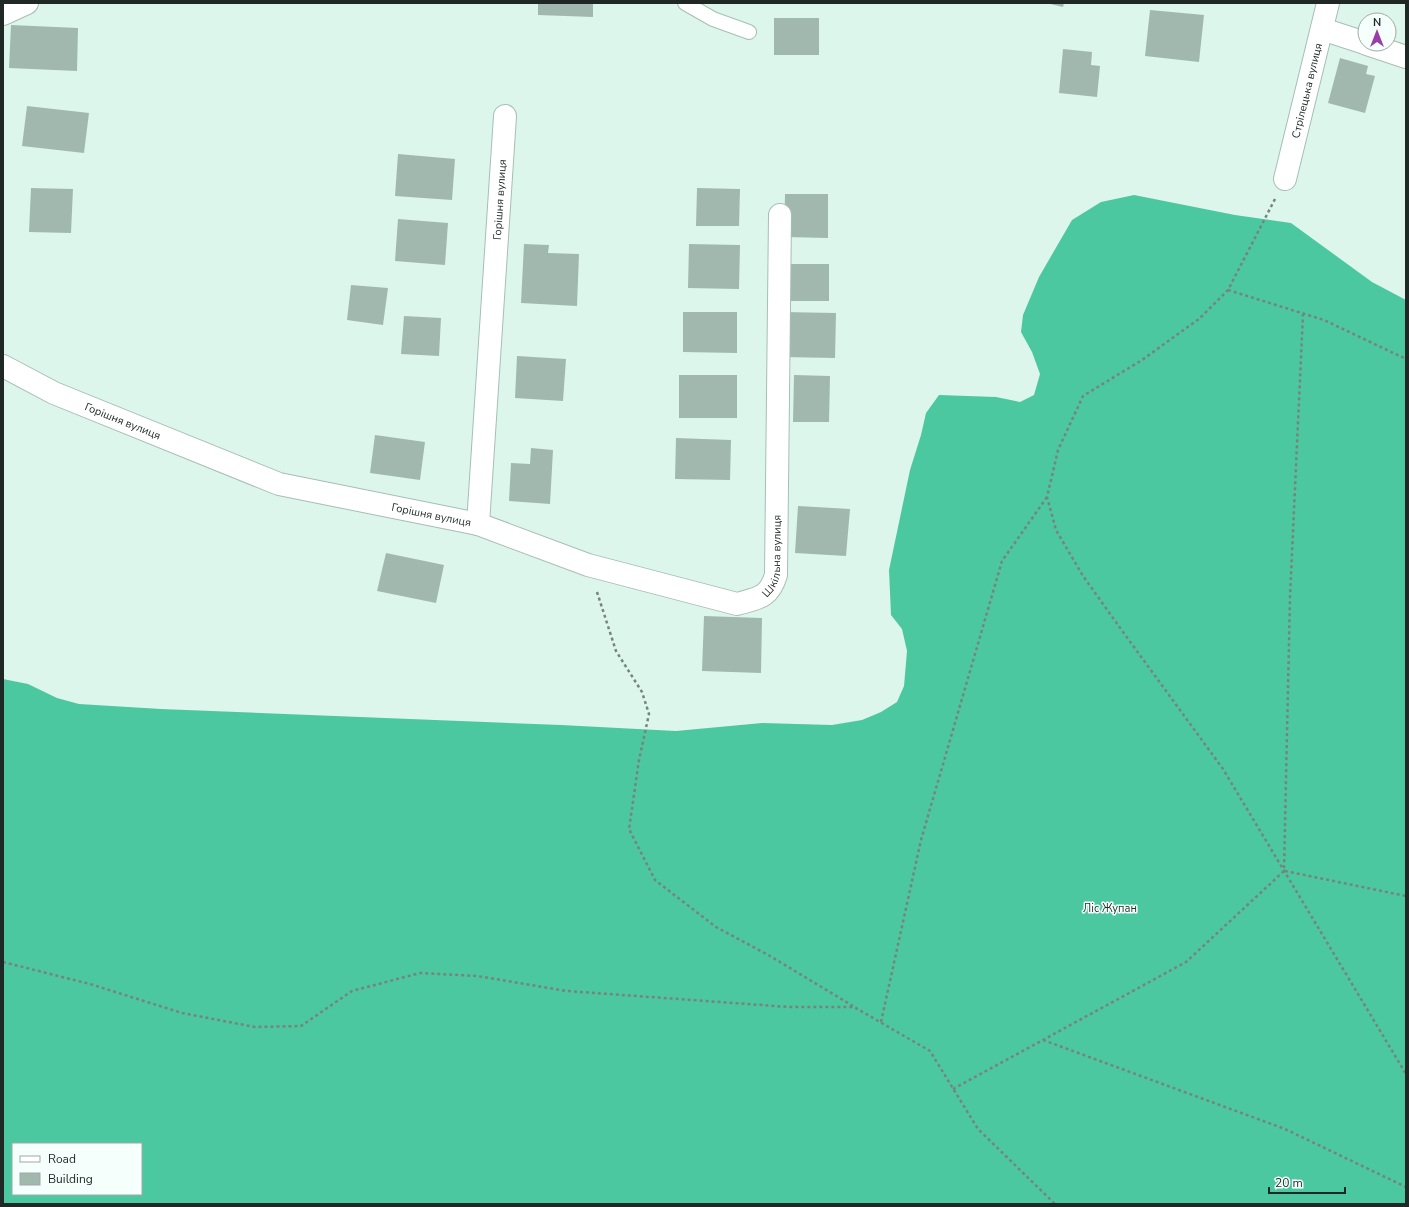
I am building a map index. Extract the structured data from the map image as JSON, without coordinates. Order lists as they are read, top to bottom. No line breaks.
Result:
{"streets":{"street":["Стрілецька вулиця","Горішня вулиця","Шкільна вулиця"]},"crossings":[["Горішня вулиця","Шкільна вулиця"]],"parks":["Ліс Жупан"],"legend":["Road","Building"],"scale_bar":"20 m","north":"top"}
